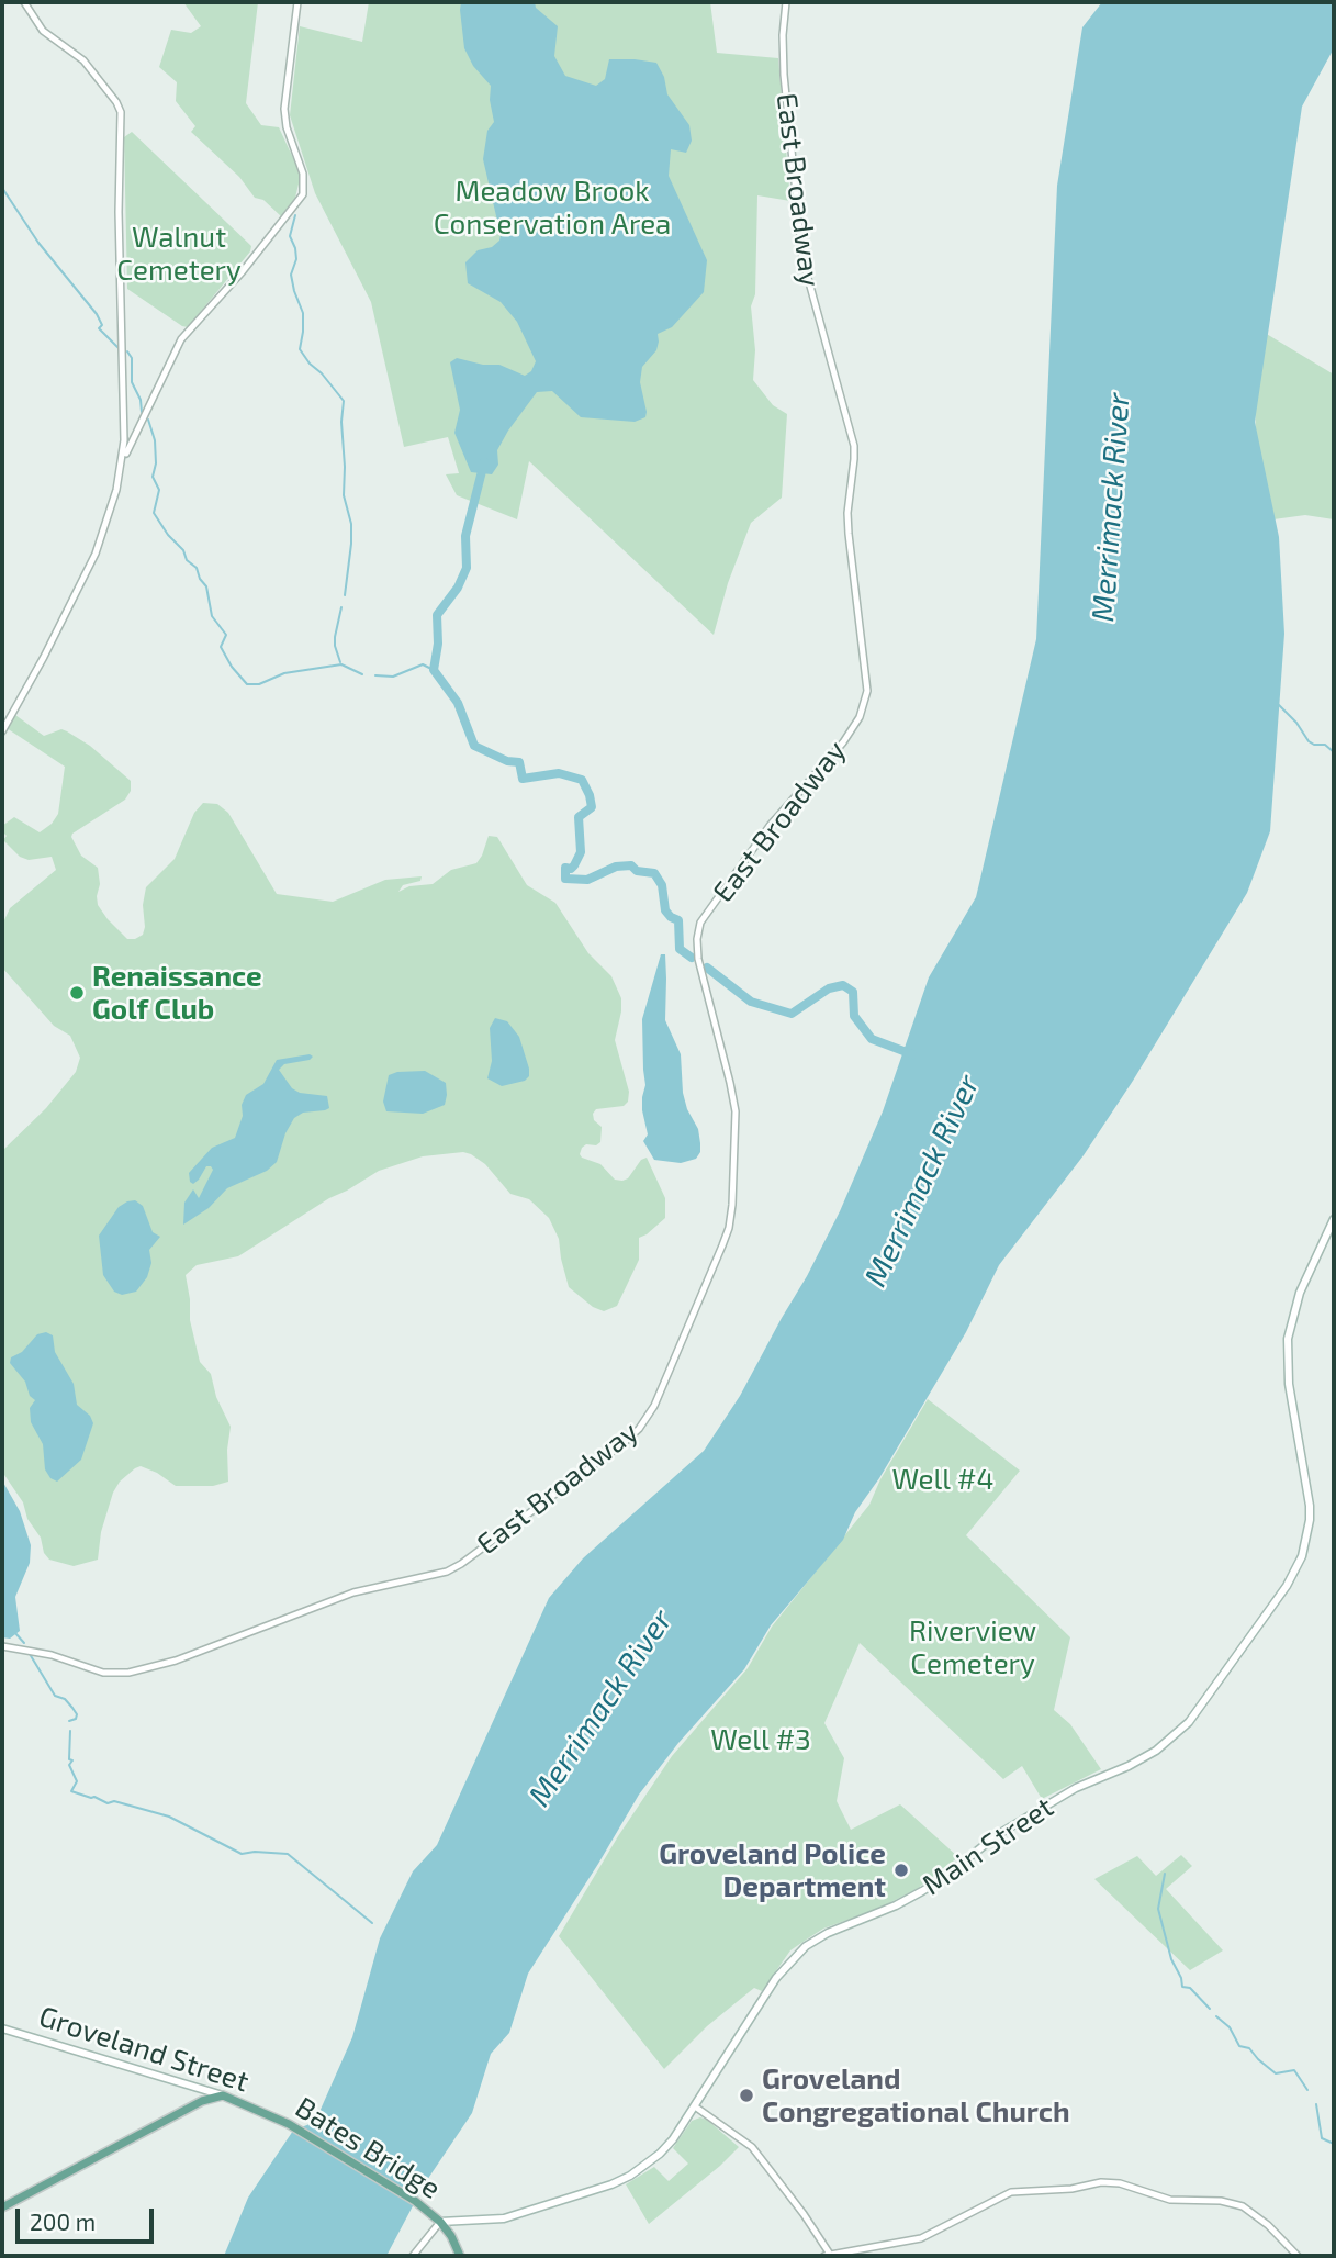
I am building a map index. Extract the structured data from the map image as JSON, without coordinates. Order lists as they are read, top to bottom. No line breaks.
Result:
{"streets":{"main road":["Main Street","Groveland Street","Bates Bridge"],"street":["East Broadway"]},"crossings":[["Main Street","Bates Bridge"],["Groveland Street","Bates Bridge"]],"water":["Merrimack River"],"parks":["Meadow Brook Conservation Area","Walnut Cemetery","Well #4","Riverview Cemetery","Well #3"],"places":["Renaissance Golf Club","Groveland Police Department","Groveland Congregational Church"],"scale_bar":"200 m"}
